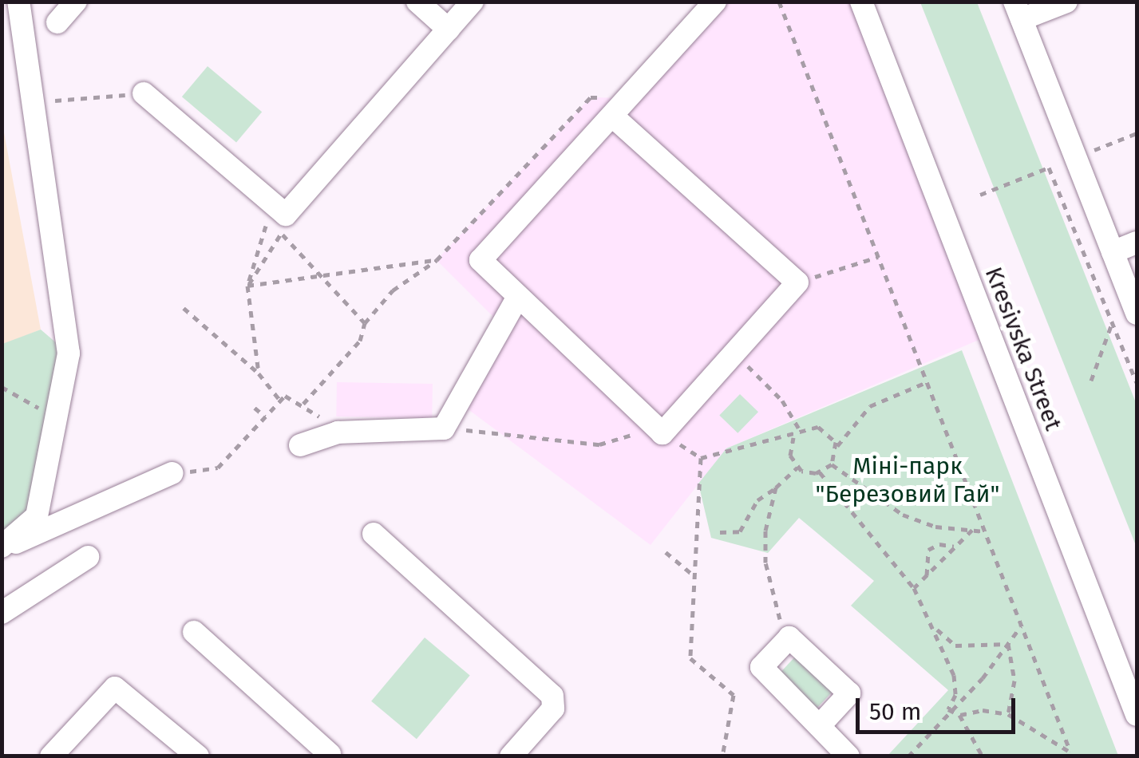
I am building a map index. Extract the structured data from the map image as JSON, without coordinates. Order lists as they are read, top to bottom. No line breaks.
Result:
{"streets":{"street":["Kresivska Street"]},"parks":["Міні-парк \"Березовий Гай\""],"scale_bar":"50 m"}
